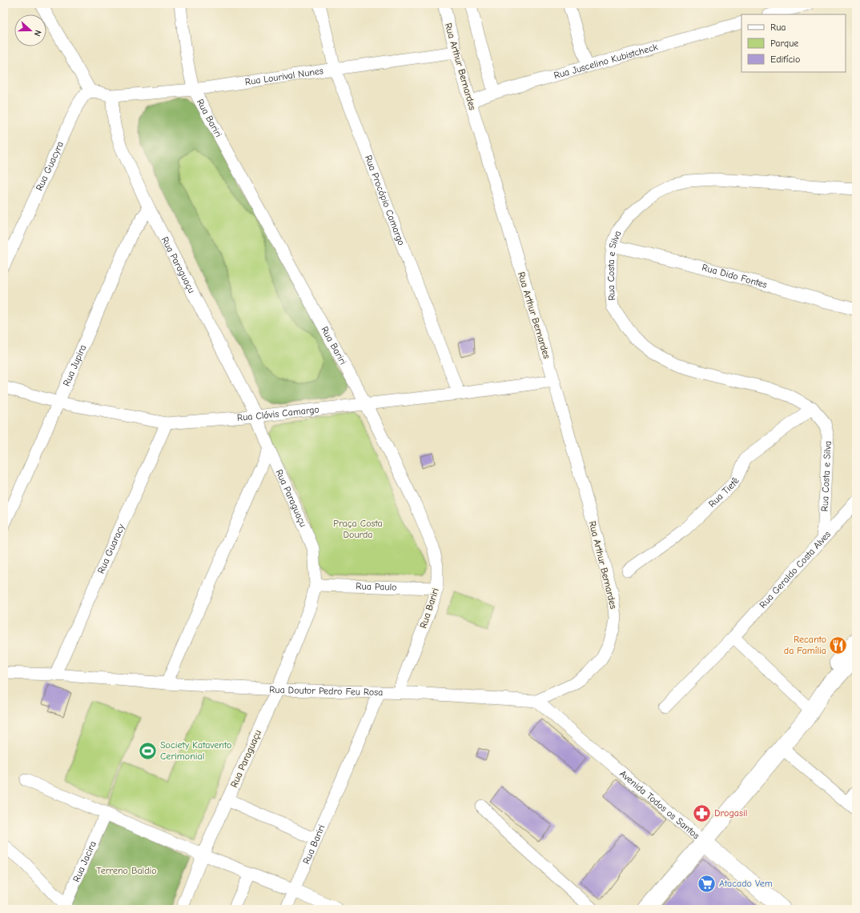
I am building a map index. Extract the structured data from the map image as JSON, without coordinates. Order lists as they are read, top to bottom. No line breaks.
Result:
{"streets":{"street":["Rua Juscelino Kubistcheck","Rua Arthur Bernardes","Rua Lourival Nunes","Rua Bariri","Rua Guacyra","Rua Procópio Camargo","Rua Paraguaçu","Rua Costa e Silva","Rua Dido Fontes","Rua Jupira","Rua Clóvis Camargo","Rua Tietê","Rua Guaracy","Rua Geraldo Costa Alves","Rua Paulo","Rua Doutor Pedro Feu Rosa","Avenida Todos os Santos","Rua Jacira"]},"crossings":[["Rua Juscelino Kubistcheck","Rua Arthur Bernardes"],["Rua Arthur Bernardes","Rua Lourival Nunes"],["Rua Arthur Bernardes","Rua Clóvis Camargo"],["Rua Arthur Bernardes","Rua Doutor Pedro Feu Rosa"],["Rua Lourival Nunes","Rua Bariri"],["Rua Lourival Nunes","Rua Procópio Camargo"],["Rua Lourival Nunes","Rua Paraguaçu"],["Rua Bariri","Rua Clóvis Camargo"],["Rua Bariri","Rua Paulo"],["Rua Bariri","Rua Doutor Pedro Feu Rosa"],["Rua Procópio Camargo","Rua Clóvis Camargo"],["Rua Paraguaçu","Rua Jupira"],["Rua Paraguaçu","Rua Clóvis Camargo"],["Rua Paraguaçu","Rua Paulo"],["Rua Paraguaçu","Rua Doutor Pedro Feu Rosa"],["Rua Costa e Silva","Rua Dido Fontes"],["Rua Costa e Silva","Rua Tietê"],["Rua Costa e Silva","Rua Geraldo Costa Alves"],["Rua Jupira","Rua Clóvis Camargo"],["Rua Clóvis Camargo","Rua Guaracy"],["Rua Guaracy","Rua Doutor Pedro Feu Rosa"],["Rua Doutor Pedro Feu Rosa","Avenida Todos os Santos"]],"parks":["Praça Costa Dourda","Terreno Baldio"],"places":{"restaurant":["Recanto da Família"],"sports":["Society Katavento Cerimonial"],"pharmacy":["Drogasil"],"supermarket":["Atacado Vem"]},"legend":["Rua","Parque","Edifício"],"north":"right"}
